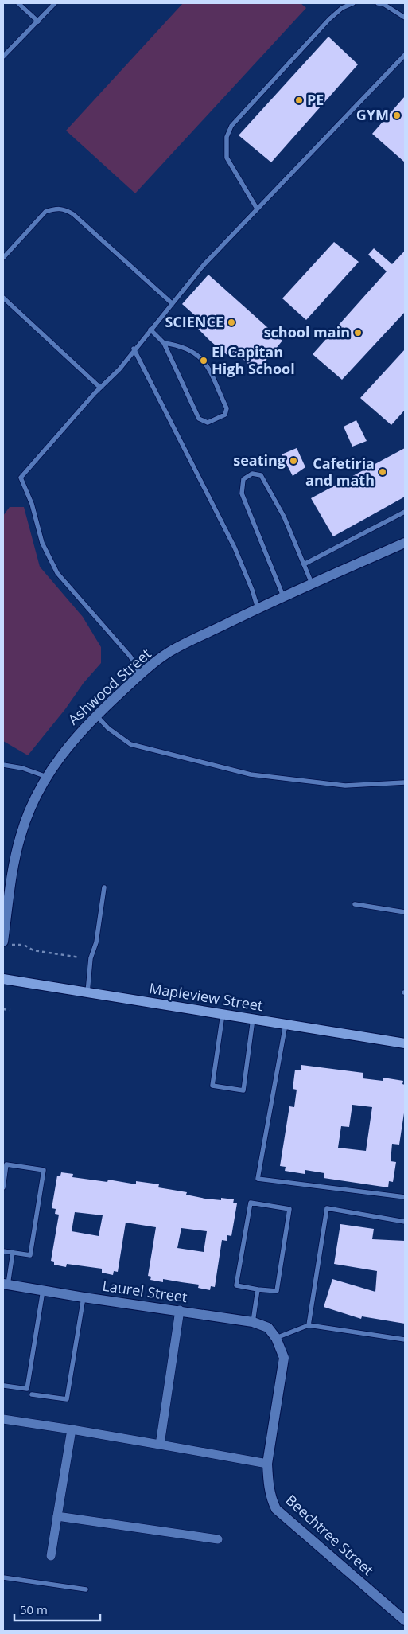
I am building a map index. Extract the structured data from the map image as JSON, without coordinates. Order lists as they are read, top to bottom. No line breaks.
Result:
{"streets":{"main road":["Mapleview Street"],"street":["Ashwood Street","Laurel Street","Beechtree Street"]},"crossings":[["Laurel Street","Beechtree Street"]],"places":["PE","GYM","SCIENCE","school main","El Capitan High School","seating","Cafetiria and math"],"scale_bar":"50 m"}
